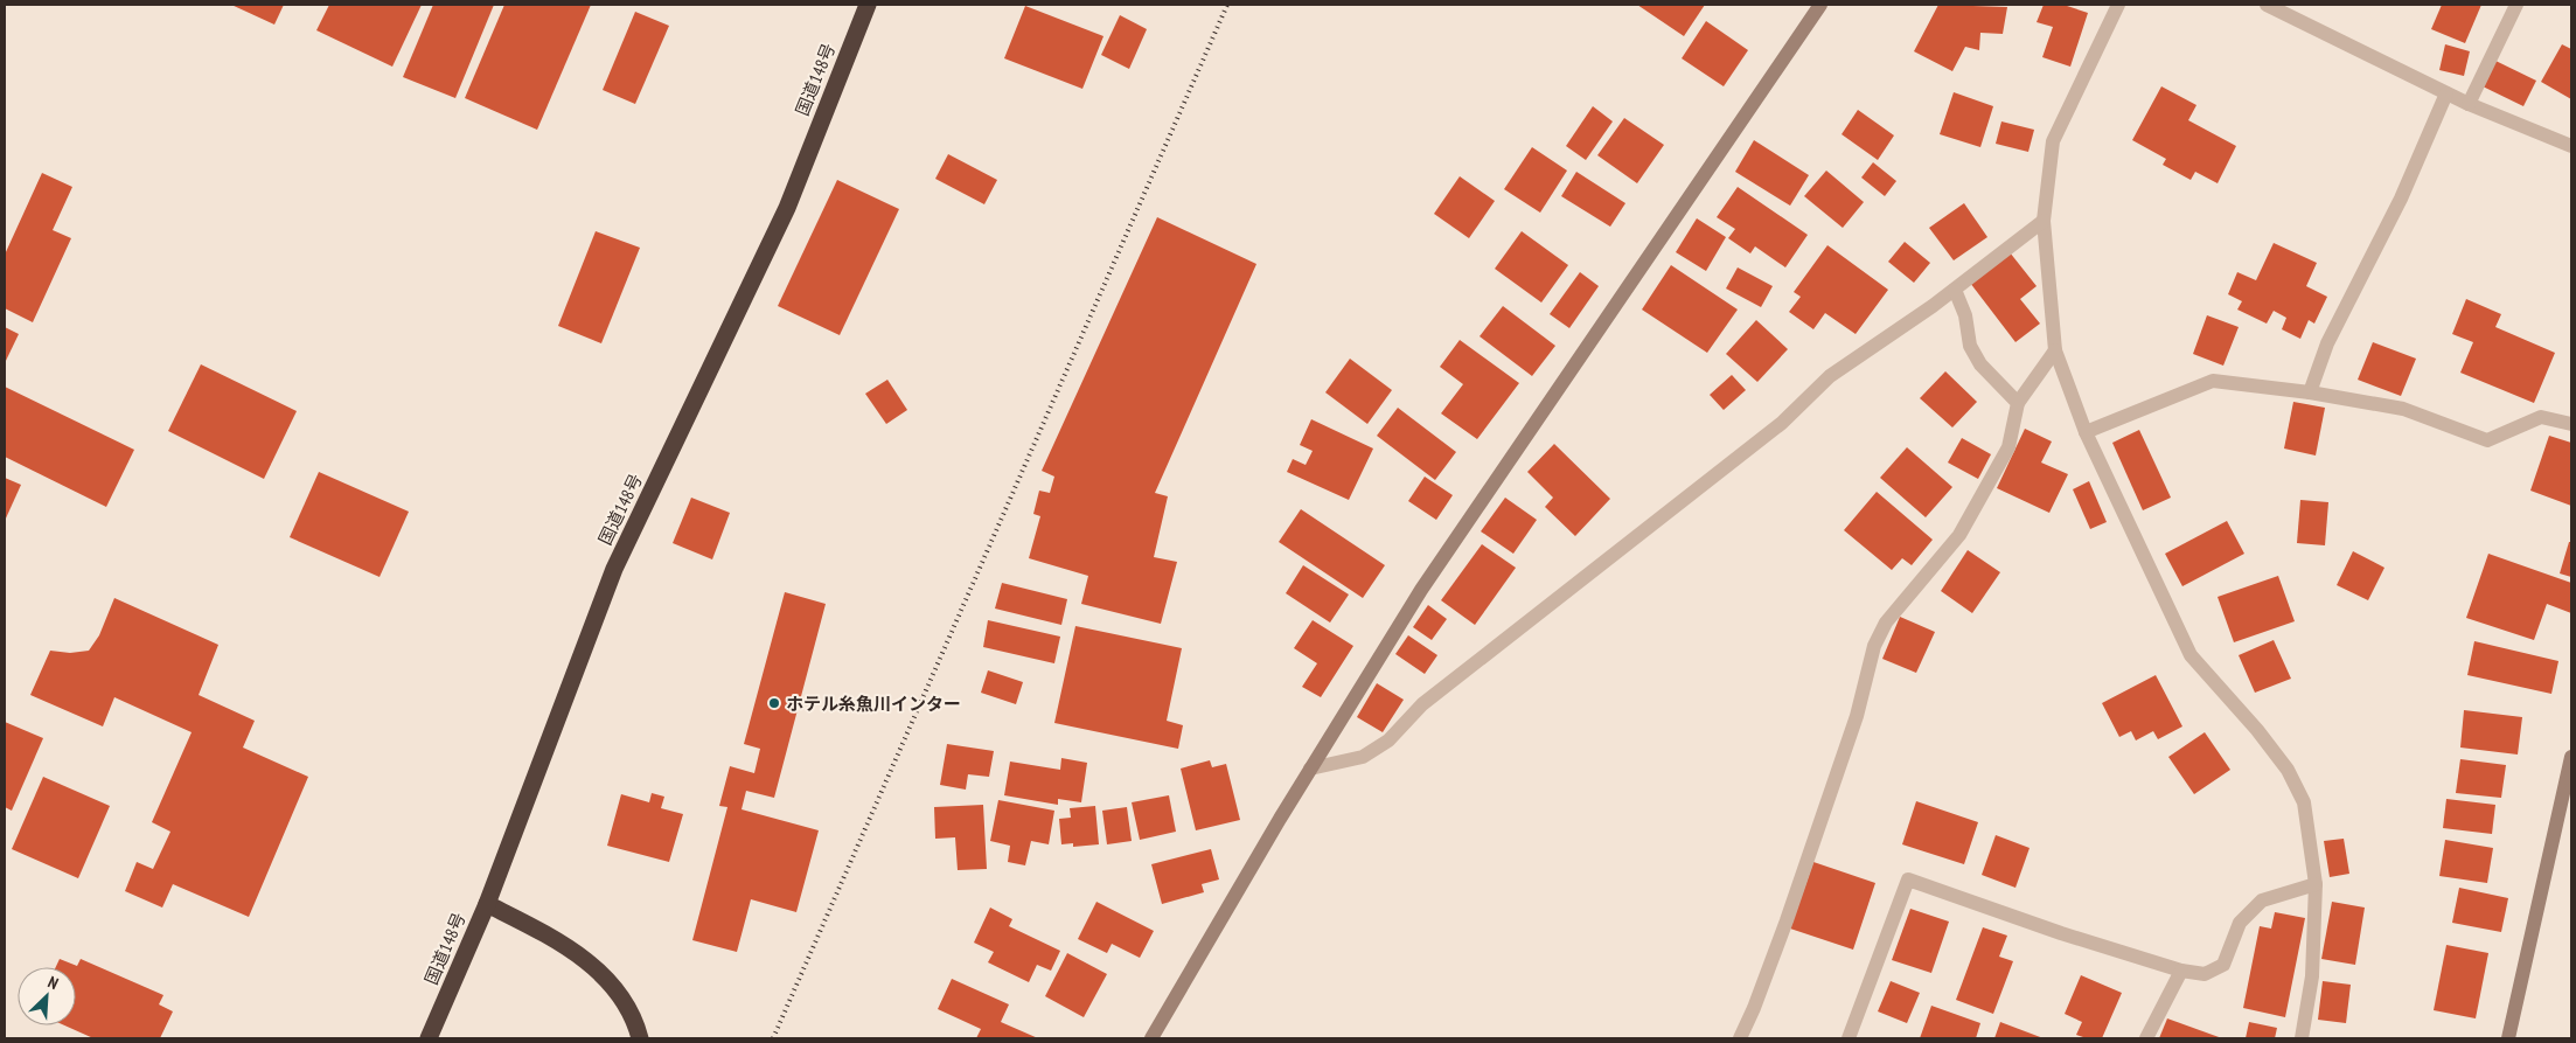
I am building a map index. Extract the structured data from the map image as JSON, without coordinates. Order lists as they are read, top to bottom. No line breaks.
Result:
{"streets":{"highway":["国道148号"]},"places":["ホテル糸魚川インター"],"north":"top right"}
